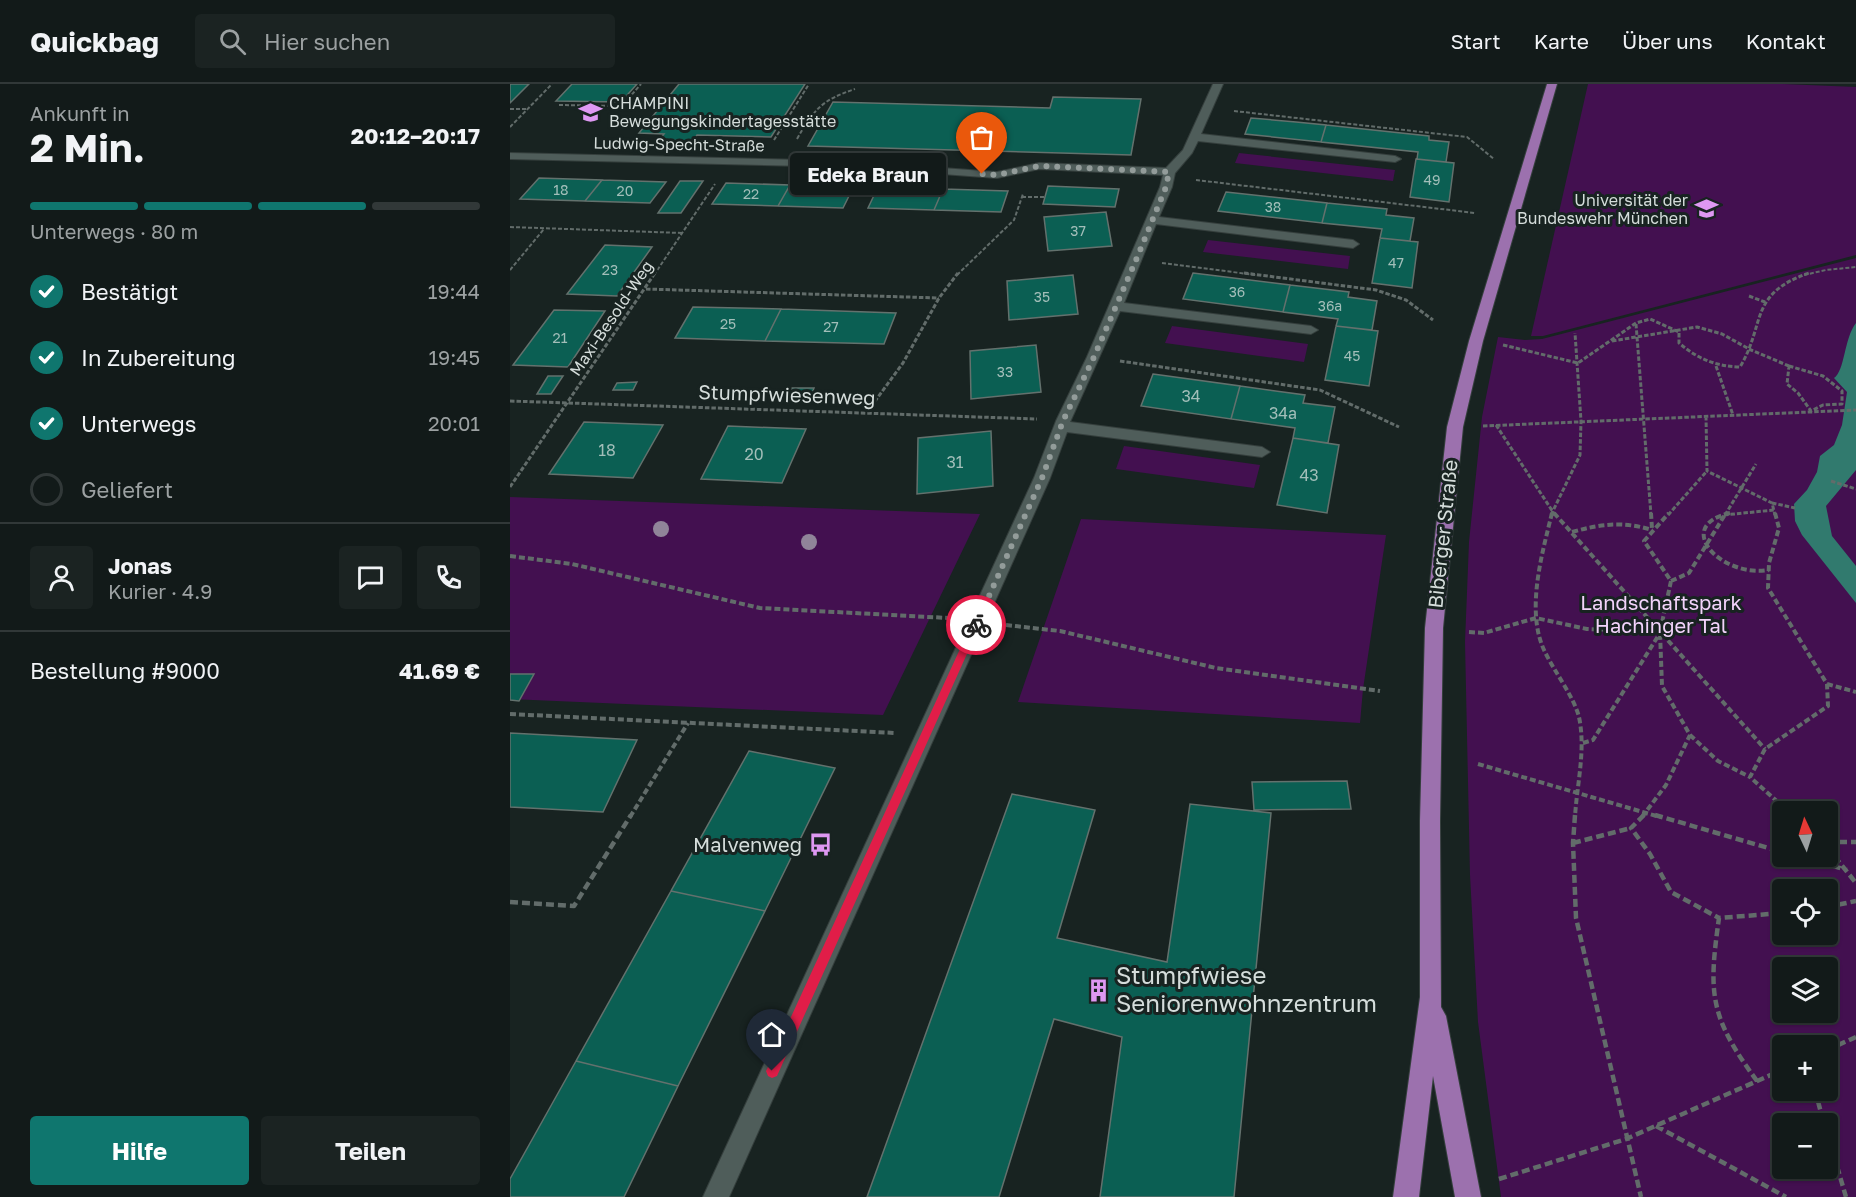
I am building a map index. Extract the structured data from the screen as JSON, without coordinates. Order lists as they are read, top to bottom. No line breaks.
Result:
{"streets":{"main road":["Biberger Straße"],"street":["Ludwig-Specht-Straße"],"path":["Maxi-Besold-Weg","Stumpfwiesenweg"]},"crossings":[["Ludwig-Specht-Straße","Maxi-Besold-Weg"],["Maxi-Besold-Weg","Stumpfwiesenweg"]],"parks":["Landschaftspark Hachinger Tal"],"places":{"school or university":["CHAMPINI Bewegungskindertagesstätte","Universität der Bundeswehr München"],"other":["Edeka Braun"],"bus stop":["Malvenweg"],"building":["Stumpfwiese Seniorenwohnzentrum"]},"house_numbers":["49","18","20","22","38","37","47","23","36","35","36a","25","27","21","45","33","34","34a","18","20","31","43"],"north":"top","page":{"header":"Quickbag","search":"Hier suchen","nav":["Start","Karte","Über uns","Kontakt"],"heading":["2 Min.","Ankunft in","20:12–20:17"],"panel":["Jonas","Kurier · 4.9","Bestellung #9000","41.69 €"],"bubble":"Edeka Braun","bar":"Unterwegs · 80 m","list":[["Bestätigt","19:44"],["In Zubereitung","19:45"],["Unterwegs","20:01"],"Geliefert"],"map_buttons":["+","−"],"buttons":["Hilfe","Teilen"]}}
